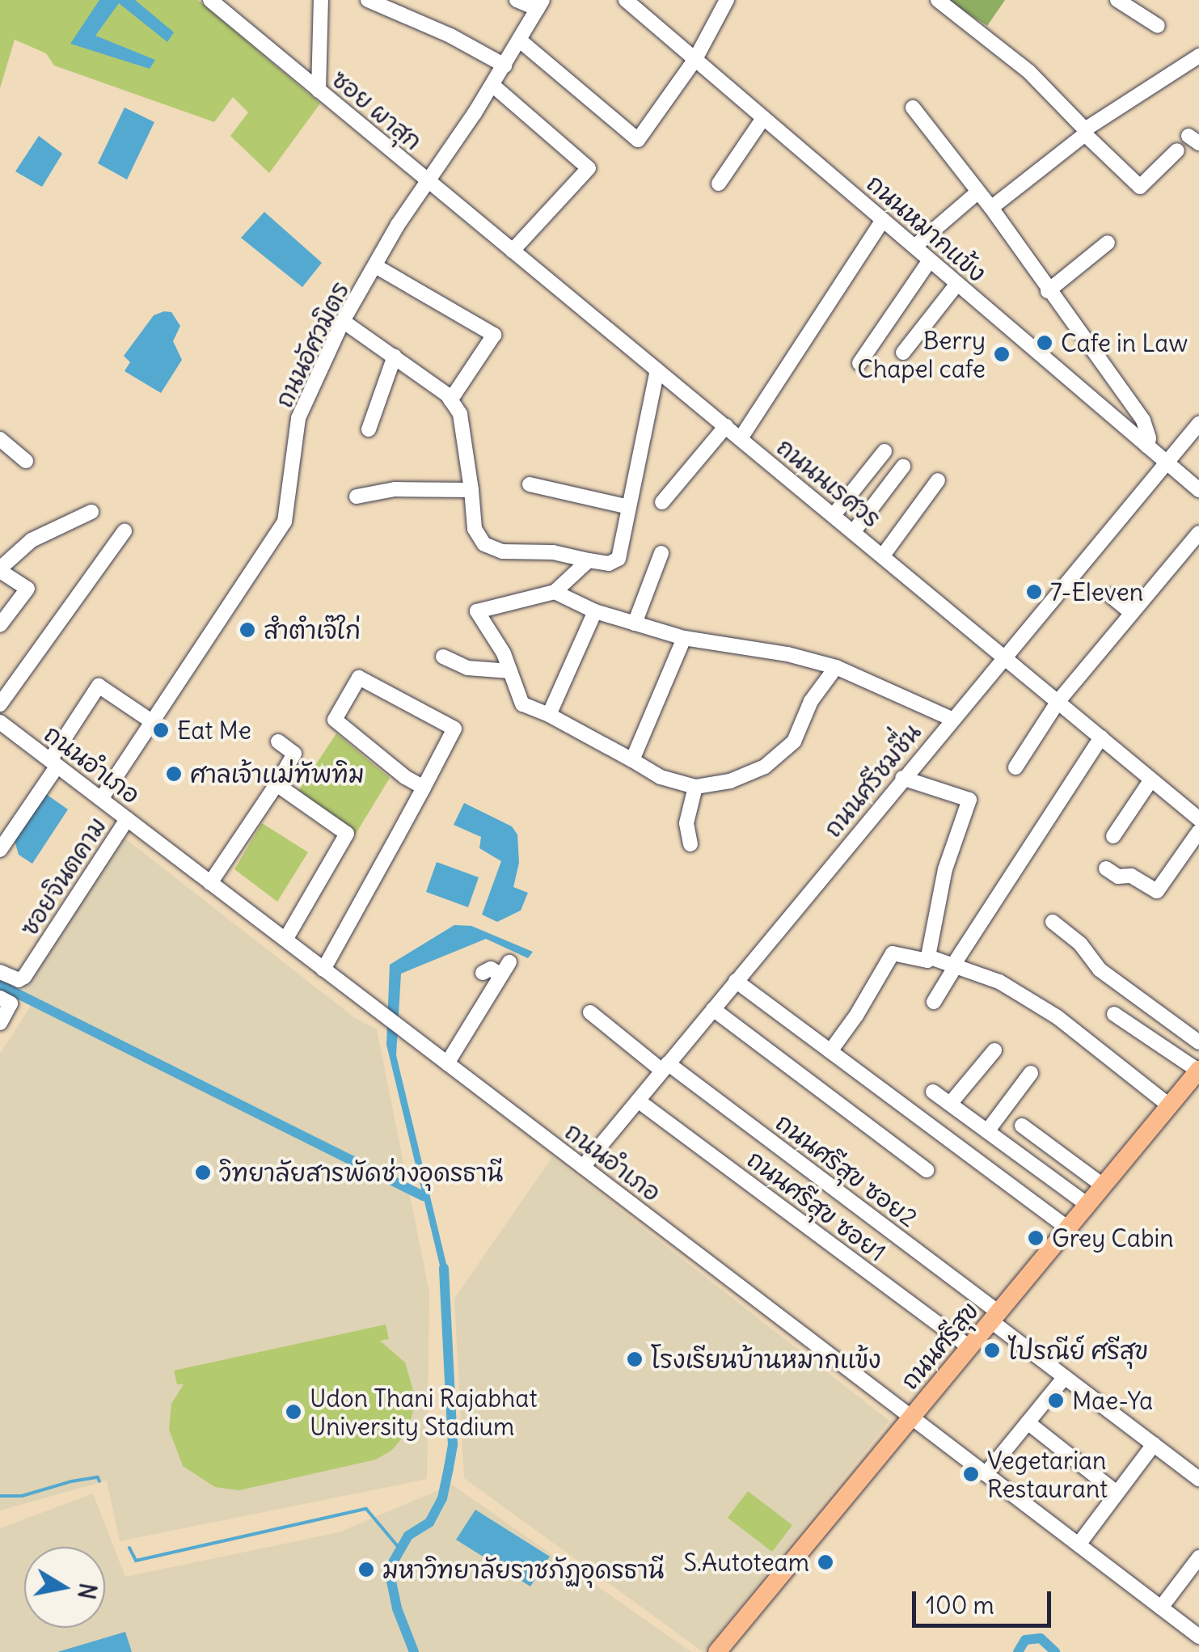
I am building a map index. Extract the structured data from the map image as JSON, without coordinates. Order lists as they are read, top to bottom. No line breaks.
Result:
{"streets":{"main road":["ถนนศรีสุข"],"street":["ซอย ผาสุก","ถนนหมากแข้ง","ถนนอัศวมิตร","ถนนนเรศวร","ถนนอำเภอ","ถนนศรีชมชื่น","ซอยจินตคาม","ถนนศรีสุข ซอย2","ถนนศรีสุข ซอย1"]},"crossings":[["ซอย ผาสุก","ถนนอัศวมิตร"],["ซอย ผาสุก","ถนนนเรศวร"],["ถนนหมากแข้ง","ถนนศรีชมชื่น"],["ถนนอัศวมิตร","ถนนนเรศวร"],["ถนนอัศวมิตร","ถนนอำเภอ"],["ถนนนเรศวร","ถนนศรีชมชื่น"],["ถนนอำเภอ","ถนนศรีชมชื่น"],["ถนนอำเภอ","ซอยจินตคาม"],["ถนนอำเภอ","ถนนศรีสุข"],["ถนนศรีชมชื่น","ถนนศรีสุข ซอย2"],["ถนนศรีชมชื่น","ถนนศรีสุข ซอย1"],["ถนนศรีสุข ซอย2","ถนนศรีสุข"],["ถนนศรีสุข ซอย1","ถนนศรีสุข"]],"places":["Cafe in Law","Berry Chapel cafe","7-Eleven","สำตำเจ๊ใก่","Eat Me","ศาลเจ้าแม่ทัพทิม","วิทยาลัยสารพัดช่างอุดรธานี","Grey Cabin","ไปรณีย์ ศรีสุข","โรงเรียนบ้านหมากแข้ง","Mae-Ya","Udon Thani Rajabhat University Stadium","Vegetarian Restaurant","S.Autoteam","มหาวิทยาลัยราชภัฏอุดรธานี"],"scale_bar":"100 m","north":"right"}
